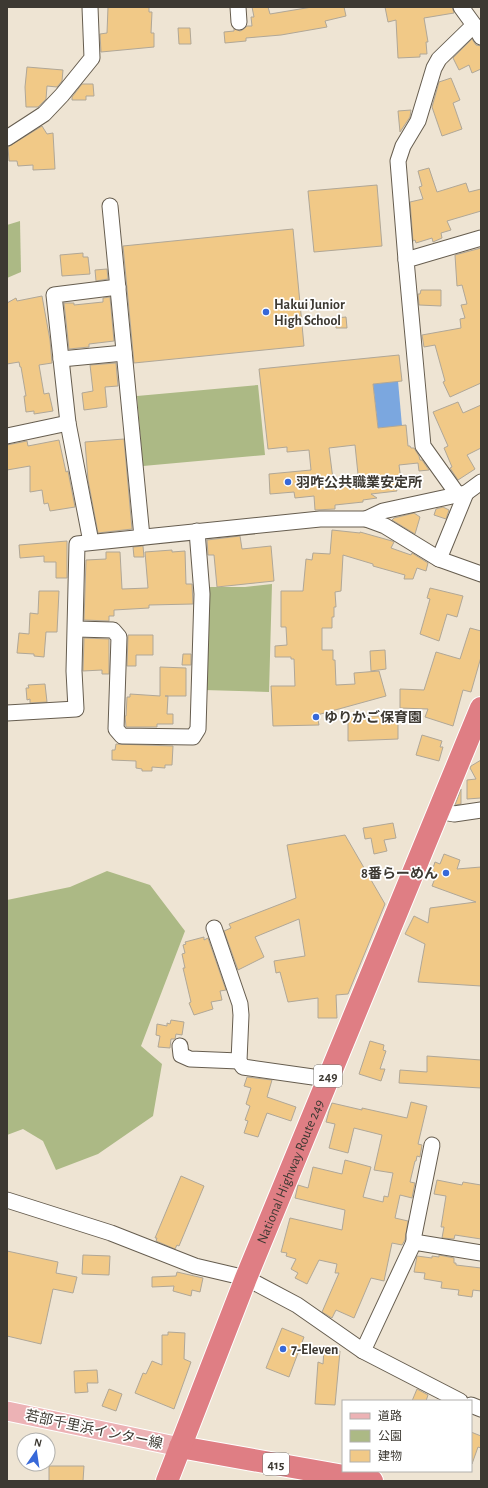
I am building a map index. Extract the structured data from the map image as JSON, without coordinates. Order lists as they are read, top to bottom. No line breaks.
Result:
{"streets":{"highway":["249","National Highway Route 249","415"],"main road":["若部千里浜インター線"]},"crossings":[["National Highway Route 249","若部千里浜インター線"],["National Highway Route 249","415"],["若部千里浜インター線","415"]],"places":["Hakui Junior High School","羽咋公共職業安定所","ゆりかご保育園","8番らーめん","7-Eleven"],"legend":["道路","公園","建物"],"north":"top"}
